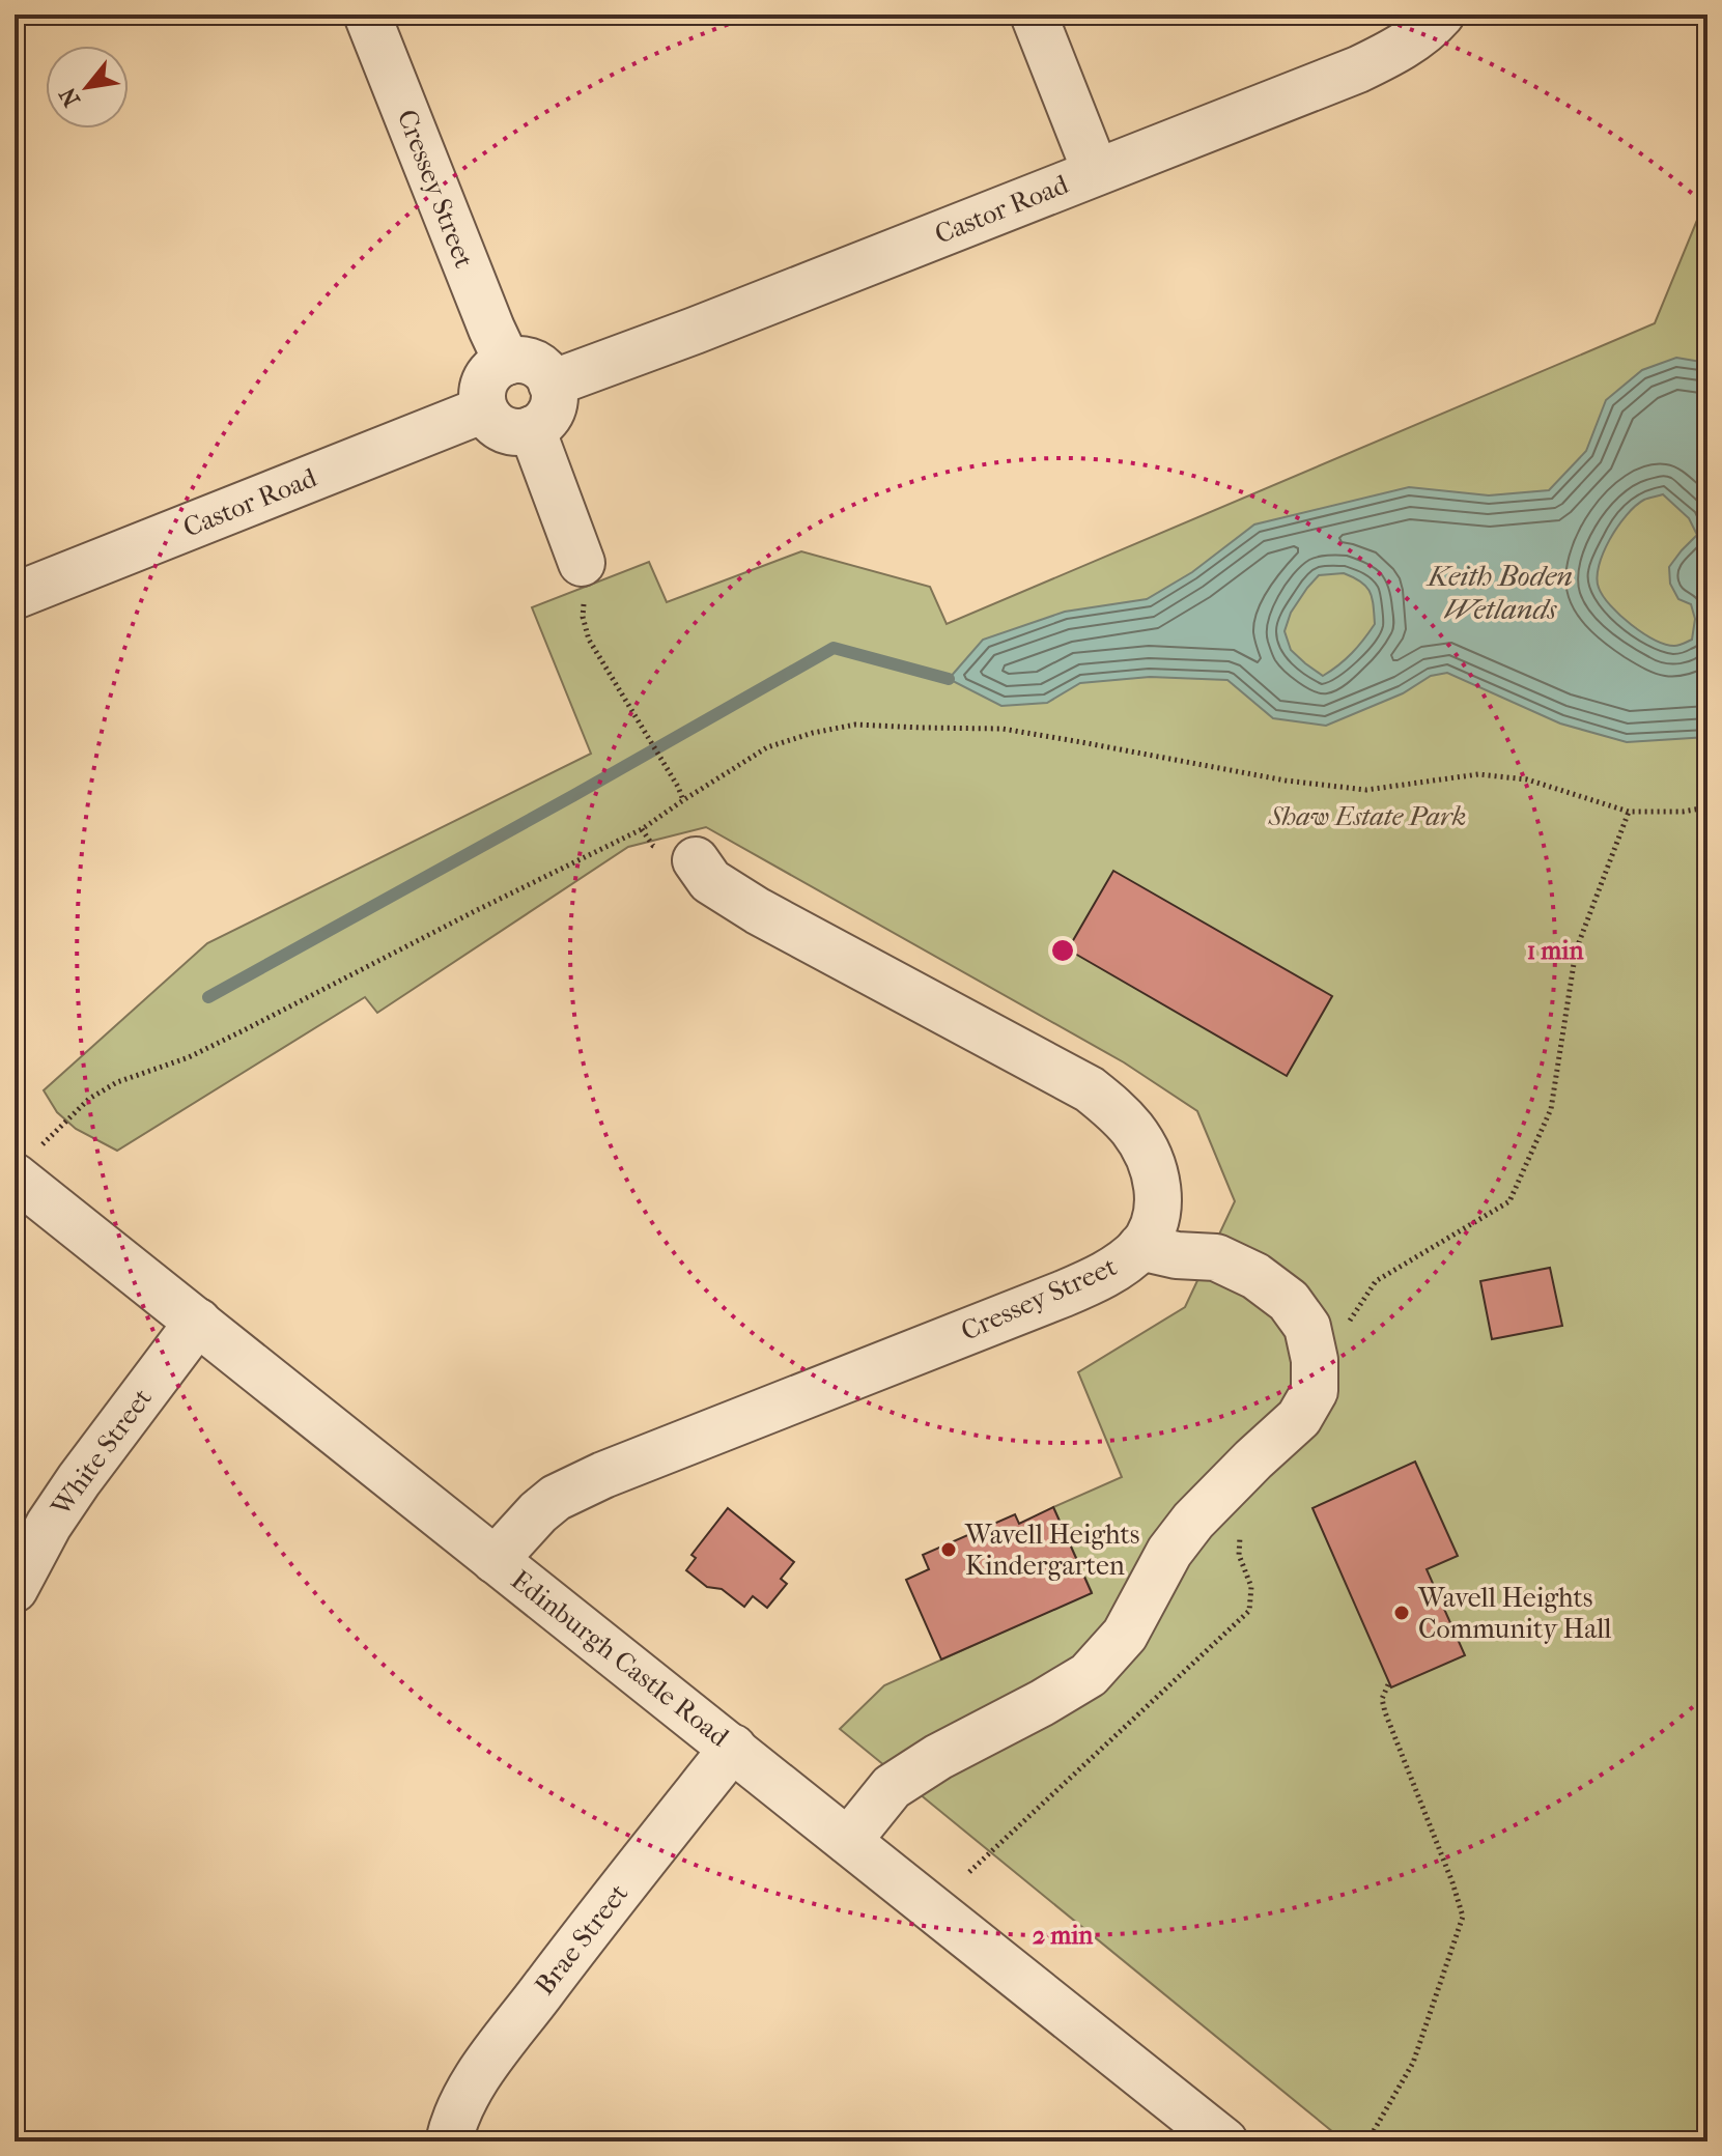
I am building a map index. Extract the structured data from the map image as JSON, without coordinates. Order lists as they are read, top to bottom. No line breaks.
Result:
{"streets":{"street":["Cressey Street","Castor Road","White Street","Edinburgh Castle Road","Brae Street"]},"crossings":[["Cressey Street","Castor Road"],["Cressey Street","Edinburgh Castle Road"],["White Street","Edinburgh Castle Road"],["Edinburgh Castle Road","Brae Street"]],"water":["Keith Boden Wetlands"],"parks":["Shaw Estate Park"],"places":["Wavell Heights Kindergarten","Wavell Heights Community Hall"],"north":"bottom left","rings":["1 min","2 min"]}
